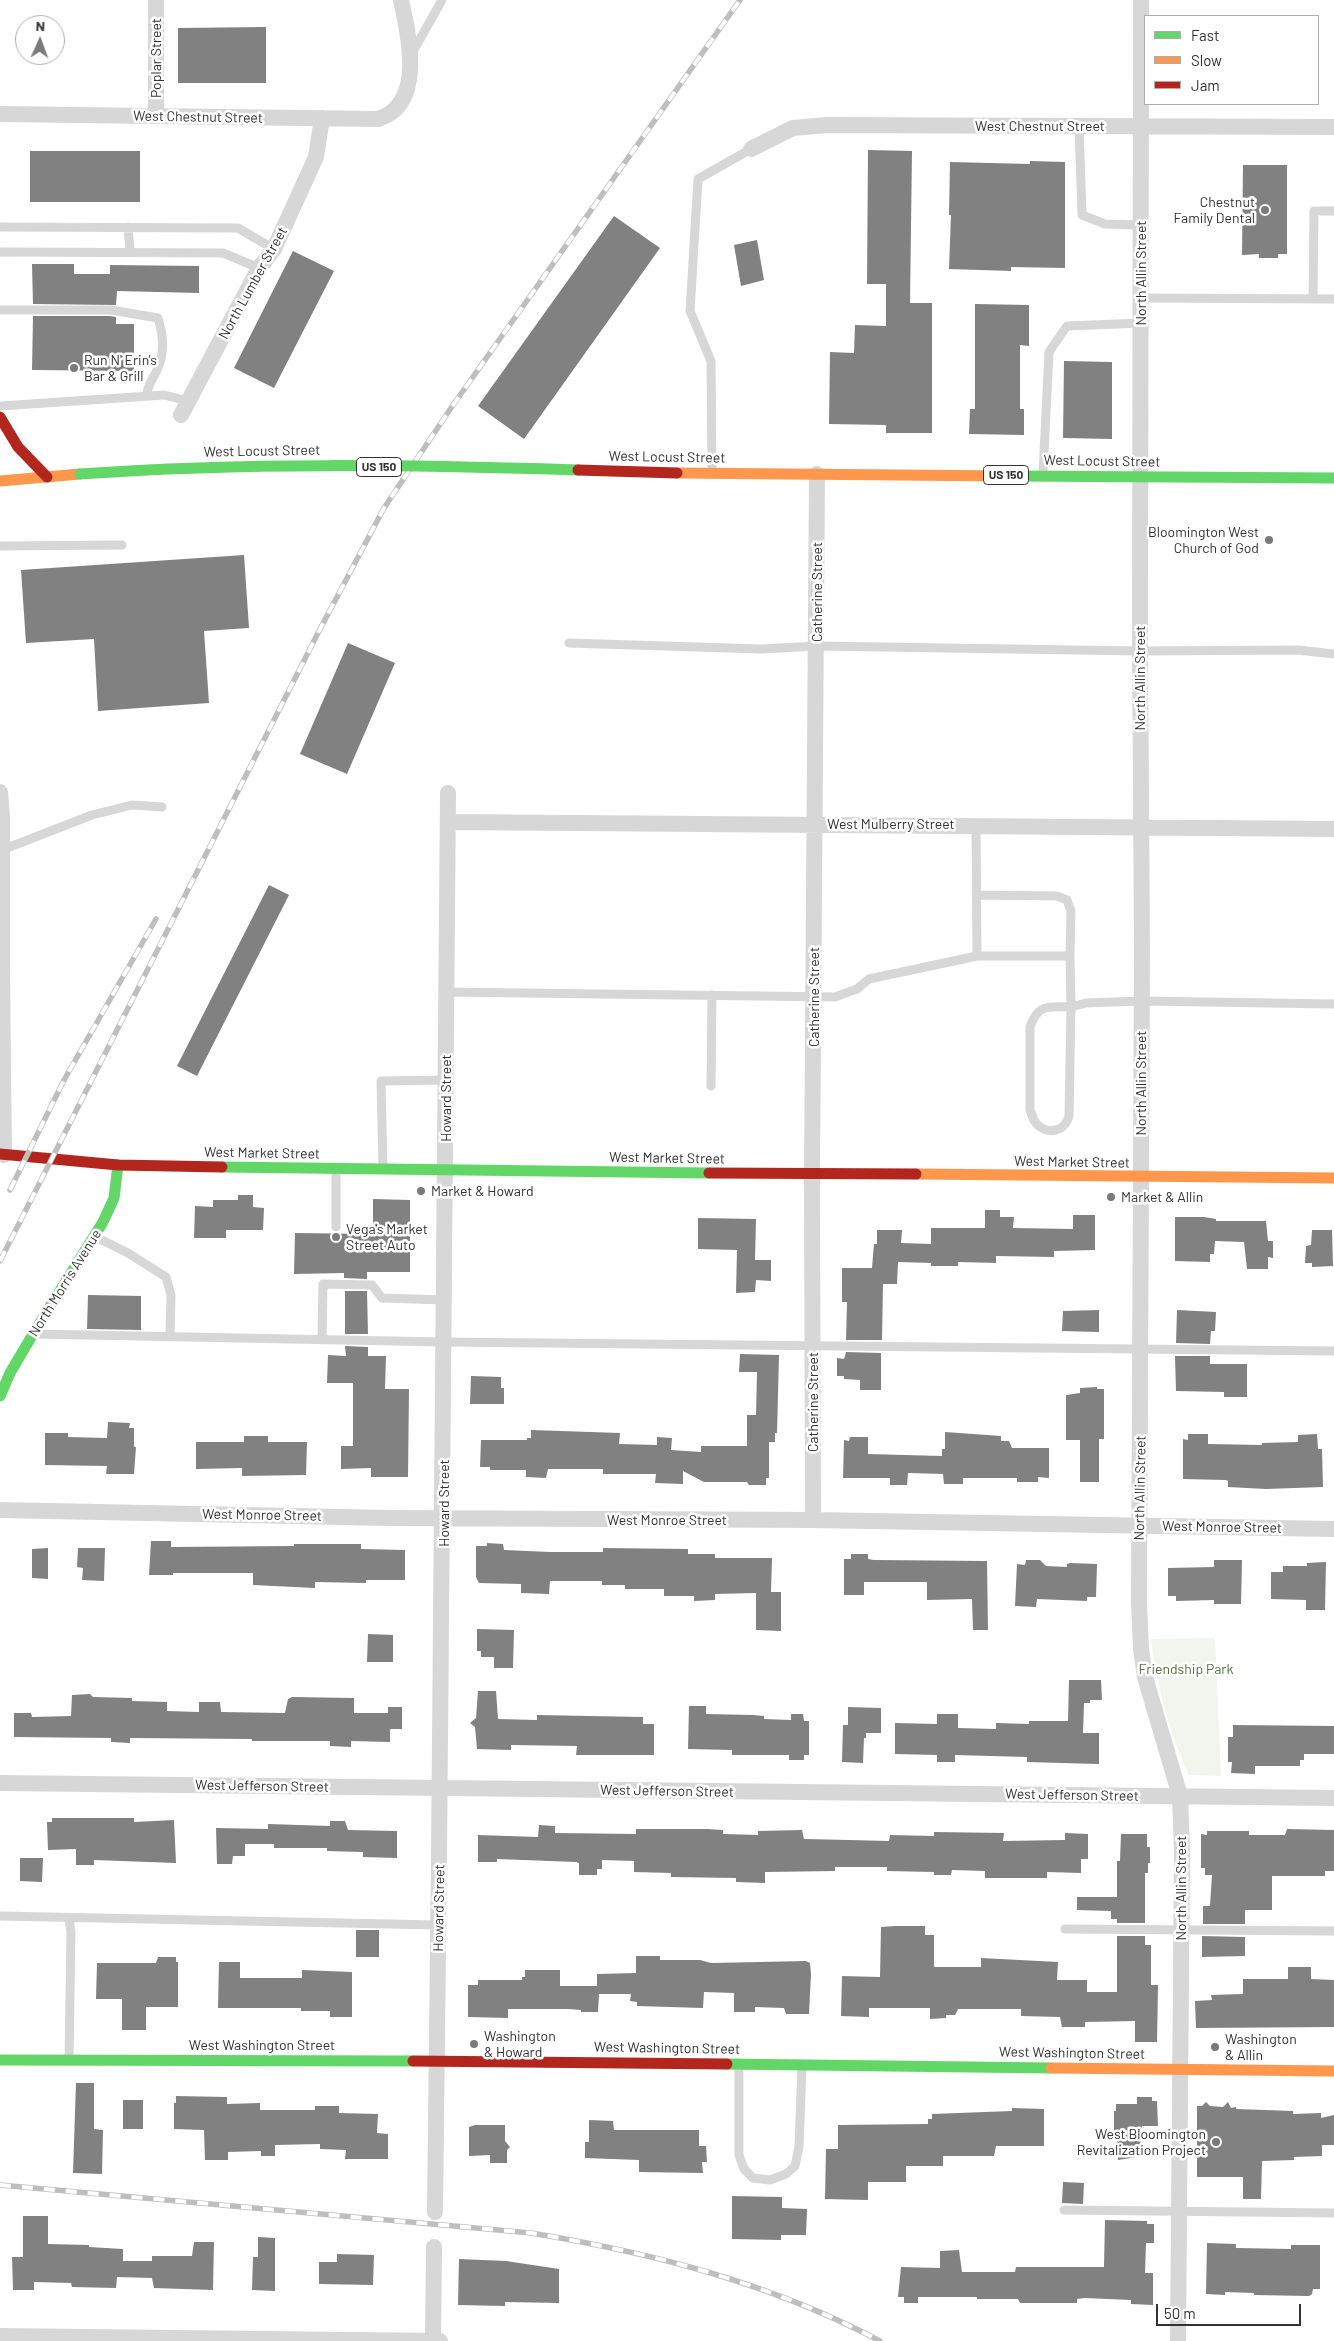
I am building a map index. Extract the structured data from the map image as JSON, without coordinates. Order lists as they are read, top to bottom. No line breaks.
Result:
{"streets":{"main road":["West Locust Street","US 150","West Market Street","North Morris Avenue","West Washington Street"],"street":["Poplar Street","West Chestnut Street","North Allin Street","North Lumber Street","Catherine Street","West Mulberry Street","Howard Street","West Monroe Street","West Jefferson Street"]},"crossings":[["Poplar Street","West Chestnut Street"],["West Chestnut Street","North Allin Street"],["West Chestnut Street","North Lumber Street"],["North Allin Street","West Locust Street"],["North Allin Street","West Mulberry Street"],["North Allin Street","West Market Street"],["North Allin Street","West Monroe Street"],["North Allin Street","West Jefferson Street"],["North Allin Street","West Washington Street"],["West Locust Street","Catherine Street"],["Catherine Street","West Mulberry Street"],["Catherine Street","West Market Street"],["Catherine Street","West Monroe Street"],["West Mulberry Street","Howard Street"],["Howard Street","West Market Street"],["Howard Street","West Monroe Street"],["Howard Street","West Jefferson Street"],["Howard Street","West Washington Street"],["West Market Street","North Morris Avenue"]],"parks":["Friendship Park"],"places":["Chestnut Family Dental","Run N' Erin's Bar & Grill","Bloomington West Church of God","Market & Howard","Market & Allin","Vega's Market Street Auto","Washington & Howard","Washington & Allin","West Bloomington Revitalization Project"],"legend":["Fast","Slow","Jam"],"scale_bar":"50 m","north":"top"}
